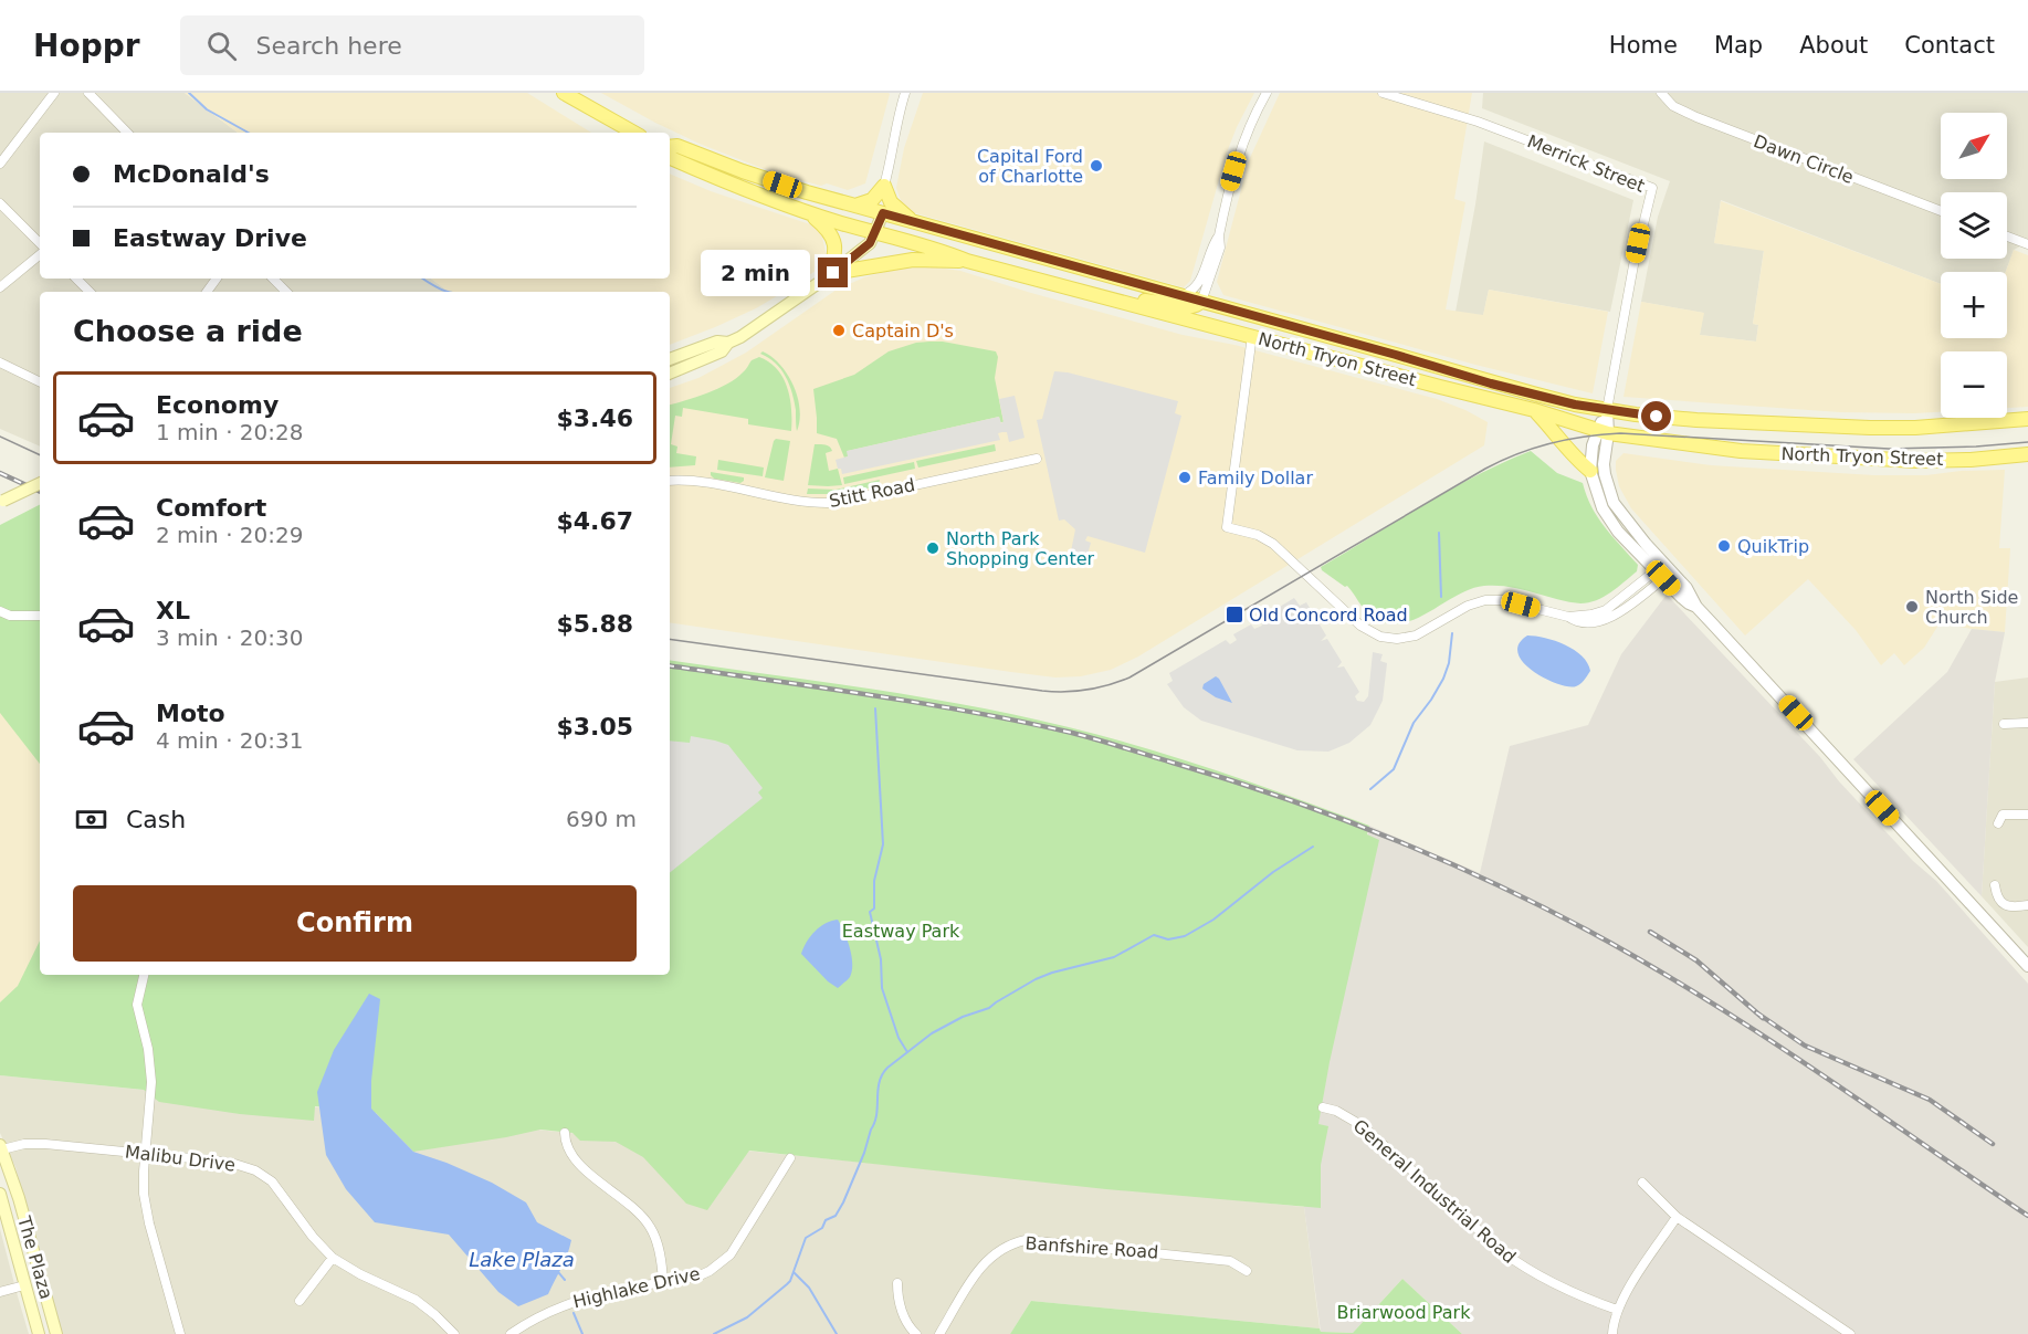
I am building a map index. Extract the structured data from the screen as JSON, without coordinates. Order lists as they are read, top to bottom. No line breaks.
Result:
{"streets":{"main road":["North Tryon Street","The Plaza"],"street":["Dawn Circle","Merrick Street","Stitt Road","Malibu Drive","General Industrial Road","Banfshire Road","Highlake Drive"]},"crossings":[["Merrick Street","North Tryon Street"],["Malibu Drive","The Plaza"]],"water":["Lake Plaza"],"parks":["Eastway Park","Briarwood Park"],"places":{"other":["Capital Ford of Charlotte","Captain D's","Family Dollar","QuikTrip","North Park Shopping Center","North Side Church"],"transit":["Old Concord Road"]},"north":"top right","page":{"header":"Hoppr","search":"Search here","nav":["Home","Map","About","Contact"],"map_buttons":["+","−"],"banner":["McDonald's","Eastway Drive"],"bubble":"2 min","heading":"Choose a ride","list":[{"name":"Economy","note":"1 min · 20:28","value":"$3.46"},{"name":"Comfort","note":"2 min · 20:29","value":"$4.67"},{"name":"XL","note":"3 min · 20:30","value":"$5.88"},{"name":"Moto","note":"4 min · 20:31","value":"$3.05"}],"pay":["Cash","690 m"],"buttons":"Confirm"}}
